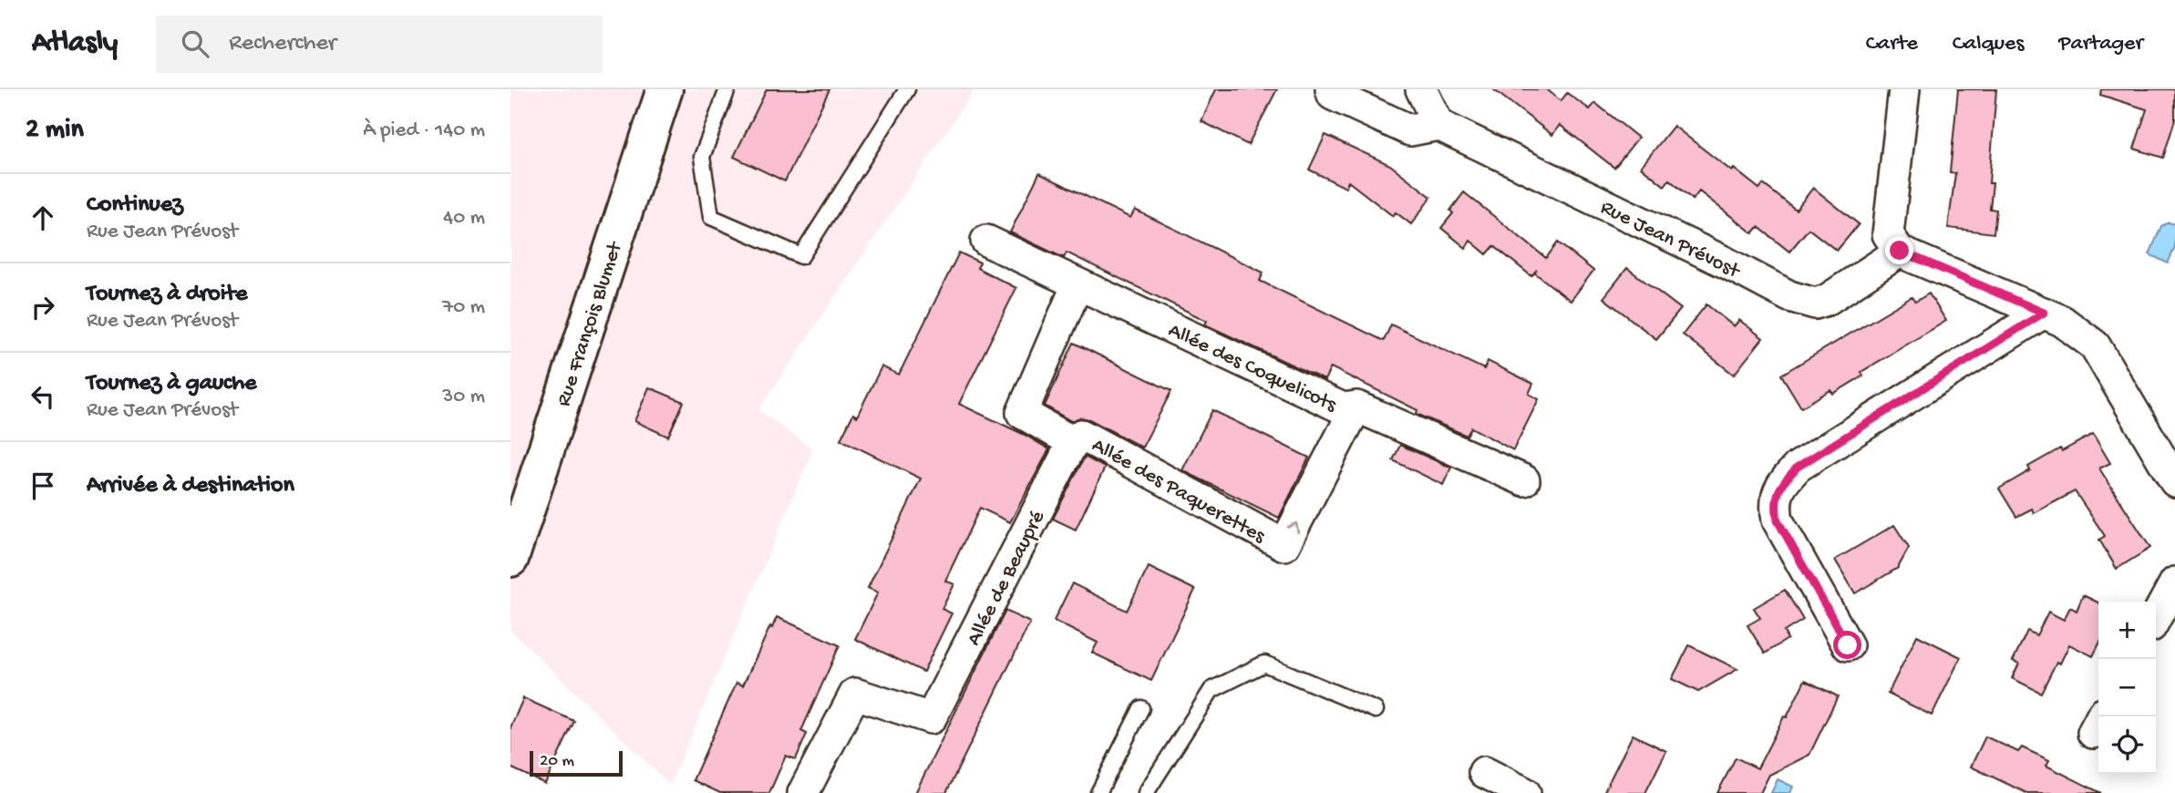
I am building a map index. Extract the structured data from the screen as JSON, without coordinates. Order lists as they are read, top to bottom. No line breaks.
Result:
{"streets":{"street":["Rue Jean Prévost","Rue François Blumet","Allée des Coquelicots","Allée des Paquerettes","Allée de Beaupré"]},"crossings":[["Allée des Coquelicots","Allée des Paquerettes"],["Allée des Paquerettes","Allée de Beaupré"]],"scale_bar":"20 m","page":{"header":"Atlasly","search":"Rechercher","nav":["Carte","Calques","Partager"],"heading":["2 min","À pied · 140 m"],"list":[["Continuez","Rue Jean Prévost","40 m"],["Tournez à droite","Rue Jean Prévost","70 m"],["Tournez à gauche","Rue Jean Prévost","30 m"],"Arrivée à destination"],"map_buttons":["+","−"],"scale":"20 m"}}
